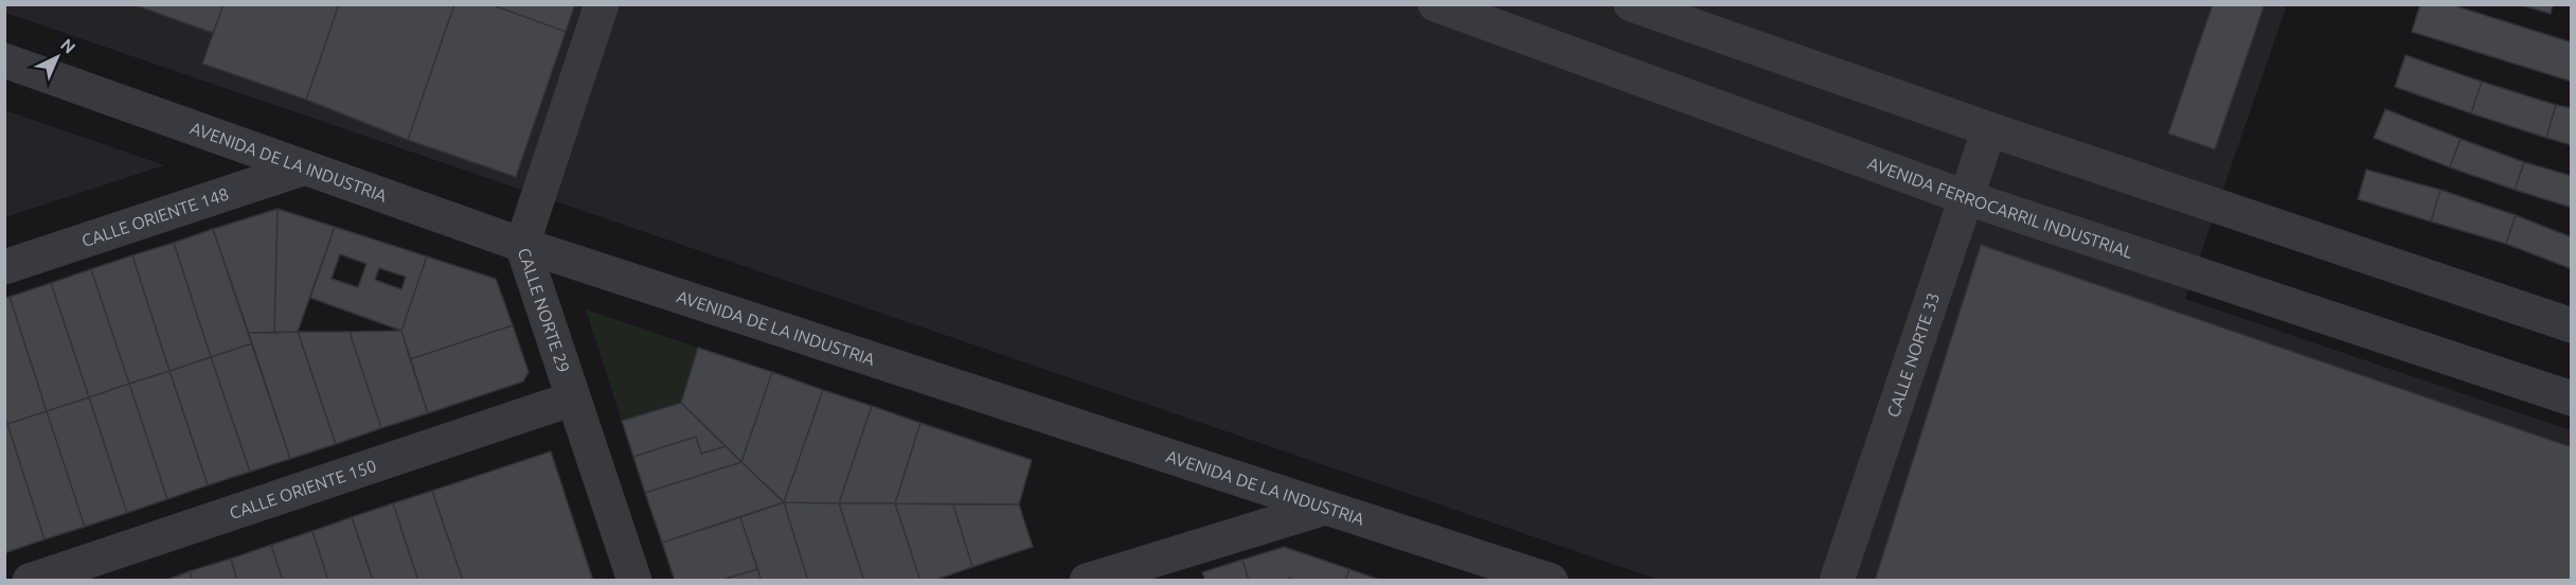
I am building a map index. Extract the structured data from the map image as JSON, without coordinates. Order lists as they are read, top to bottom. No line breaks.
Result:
{"streets":{"street":["AVENIDA DE LA INDUSTRIA","AVENIDA FERROCARRIL INDUSTRIAL","CALLE ORIENTE 148","CALLE NORTE 29","CALLE NORTE 33","CALLE ORIENTE 150"]},"crossings":[["AVENIDA DE LA INDUSTRIA","CALLE ORIENTE 148"],["AVENIDA DE LA INDUSTRIA","CALLE NORTE 29"],["AVENIDA FERROCARRIL INDUSTRIAL","CALLE NORTE 33"],["CALLE NORTE 29","CALLE ORIENTE 150"]],"north":"top right"}
